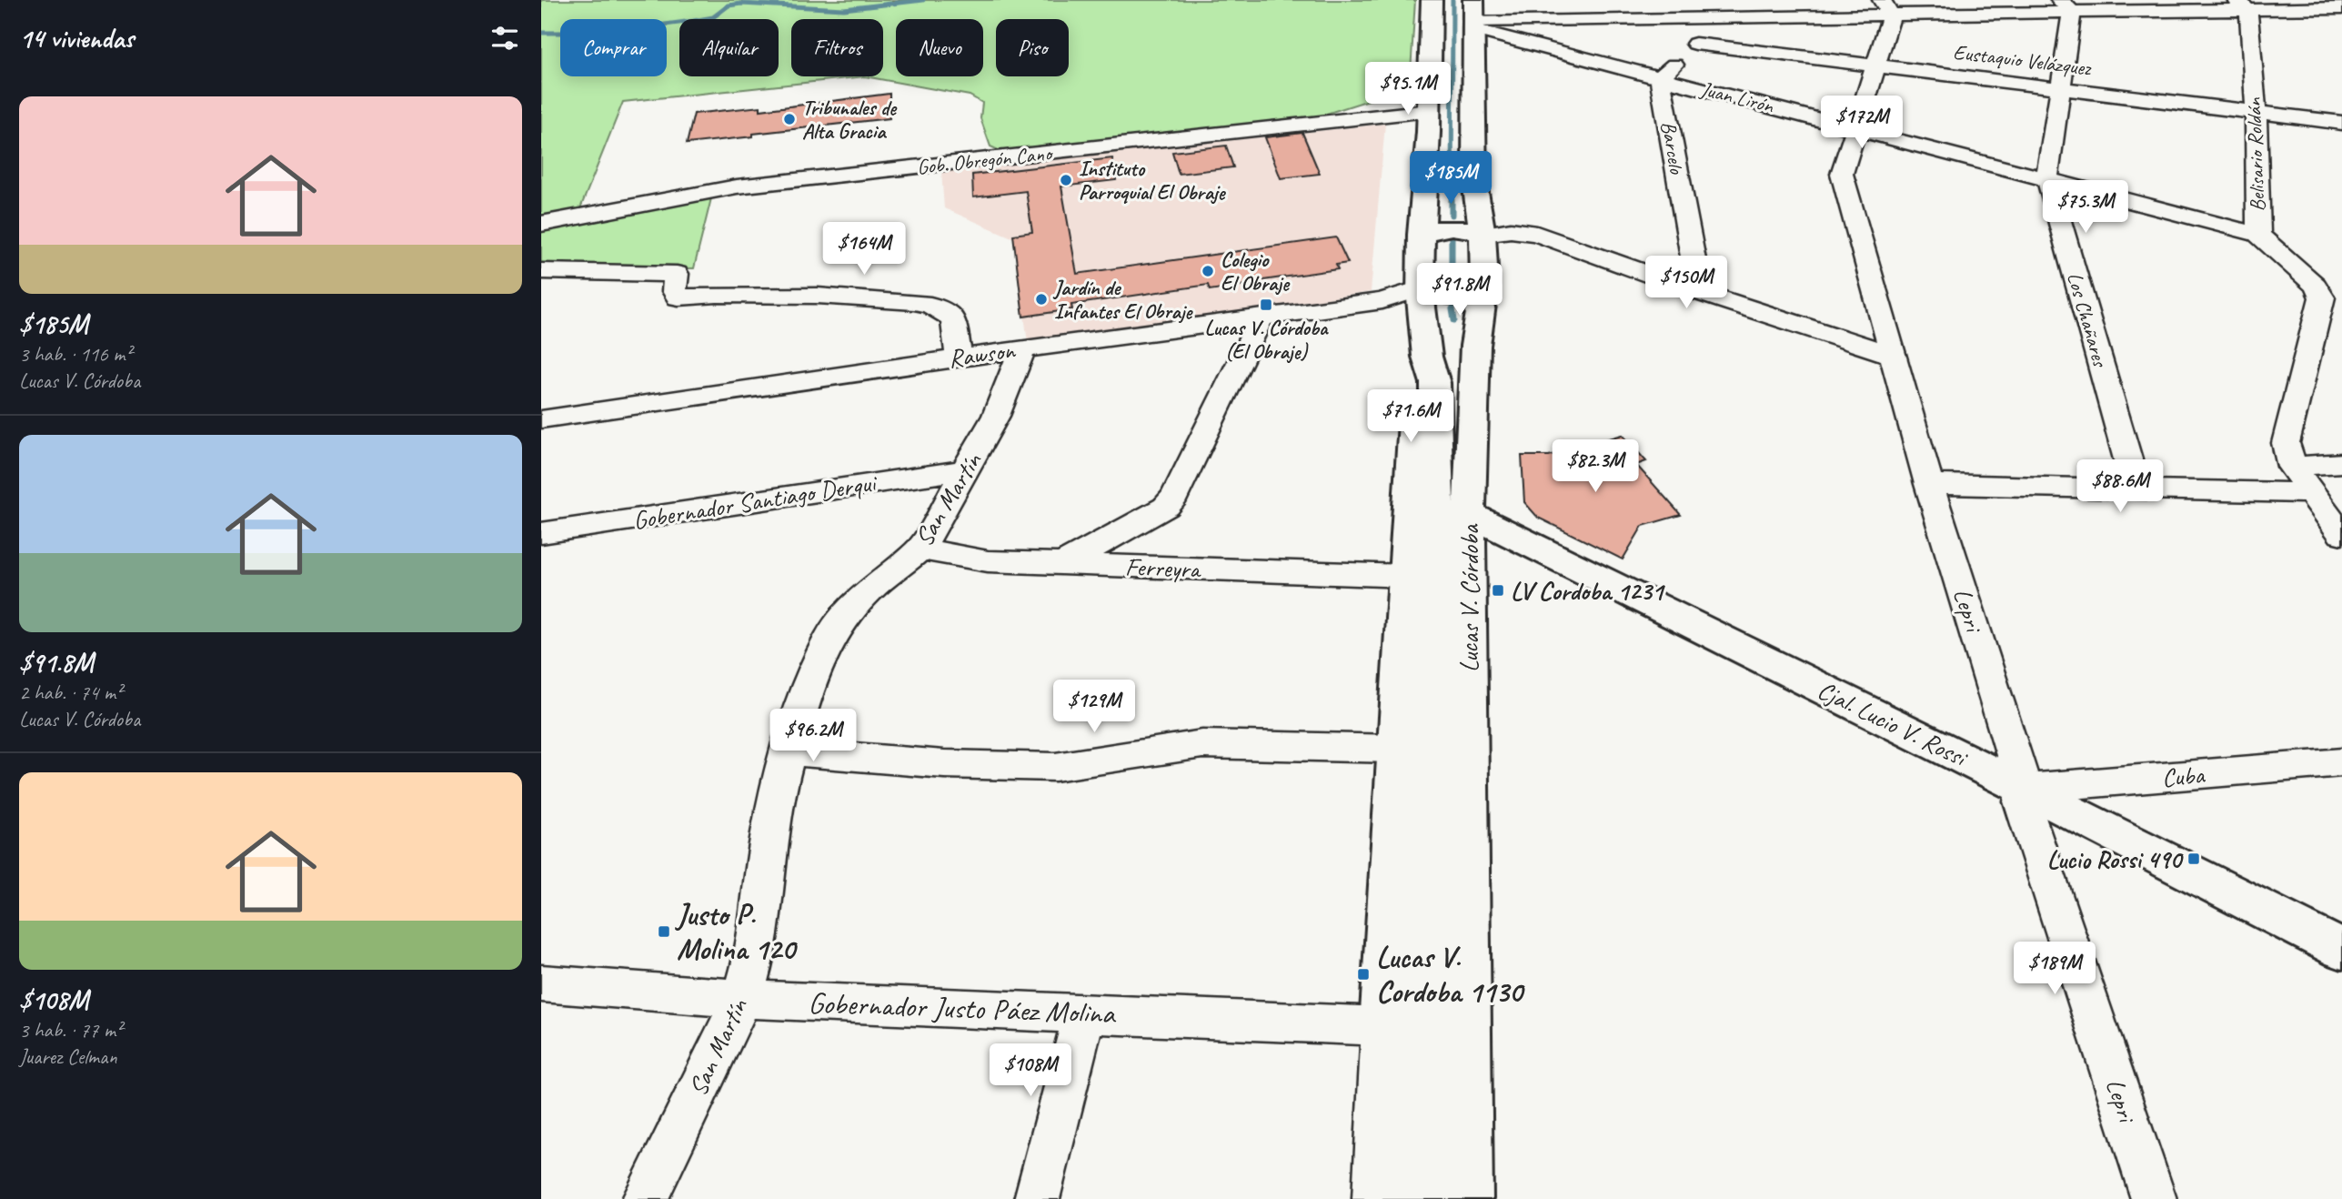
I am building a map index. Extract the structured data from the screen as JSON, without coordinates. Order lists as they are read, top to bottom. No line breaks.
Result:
{"streets":{"main road":["Lucas V. Córdoba","Cjal. Lucio V. Rossi"],"street":["Eustaquio Velázquez","Juan Lirón","Barcelo","Belisario Roldán","Gob. Obregón Cano","Los Chañares","Rawson","San Martín","Gobernador Santiago Derqui","Ferreyra","Lepri","Cuba","Gobernador Justo Páez Molina"]},"crossings":[["Eustaquio Velázquez","Belisario Roldán"],["Eustaquio Velázquez","Los Chañares"],["Eustaquio Velázquez","Lepri"],["Juan Lirón","Barcelo"],["Juan Lirón","Belisario Roldán"],["Juan Lirón","Los Chañares"],["Juan Lirón","Lucas V. Córdoba"],["Juan Lirón","Lepri"],["Gob. Obregón Cano","Lucas V. Córdoba"],["Rawson","San Martín"],["Rawson","Lucas V. Córdoba"],["San Martín","Gobernador Santiago Derqui"],["San Martín","Ferreyra"],["San Martín","Gobernador Justo Páez Molina"],["Lucas V. Córdoba","Cjal. Lucio V. Rossi"],["Lepri","Cjal. Lucio V. Rossi"],["Lepri","Cuba"],["Cjal. Lucio V. Rossi","Cuba"]],"places":{"other":["Tribunales de Alta Gracia","Instituto Parroquial El Obraje","Colegio El Obraje","Jardín de Infantes El Obraje"],"transit":["Lucas V. Córdoba (El Obraje)","LV Cordoba 1231","Lucio Rossi 490","Justo P. Molina 120","Lucas V. Cordoba 1130"]},"page":{"heading":"14 viviendas","chip":["Comprar","Alquilar","Filtros","Nuevo","Piso"],"price":["$95.1M","$172M","$185M","$75.3M","$164M","$150M","$91.8M","$71.6M","$82.3M","$88.6M","$129M","$96.2M","$189M","$108M"],"list":[{"name":"$185M","note":"3 hab. · 116 m² · Lucas V. Córdoba"},{"name":"$91.8M","note":"2 hab. · 74 m² · Lucas V. Córdoba"},{"name":"$108M","note":"3 hab. · 77 m² · Juarez Celman"}]}}
